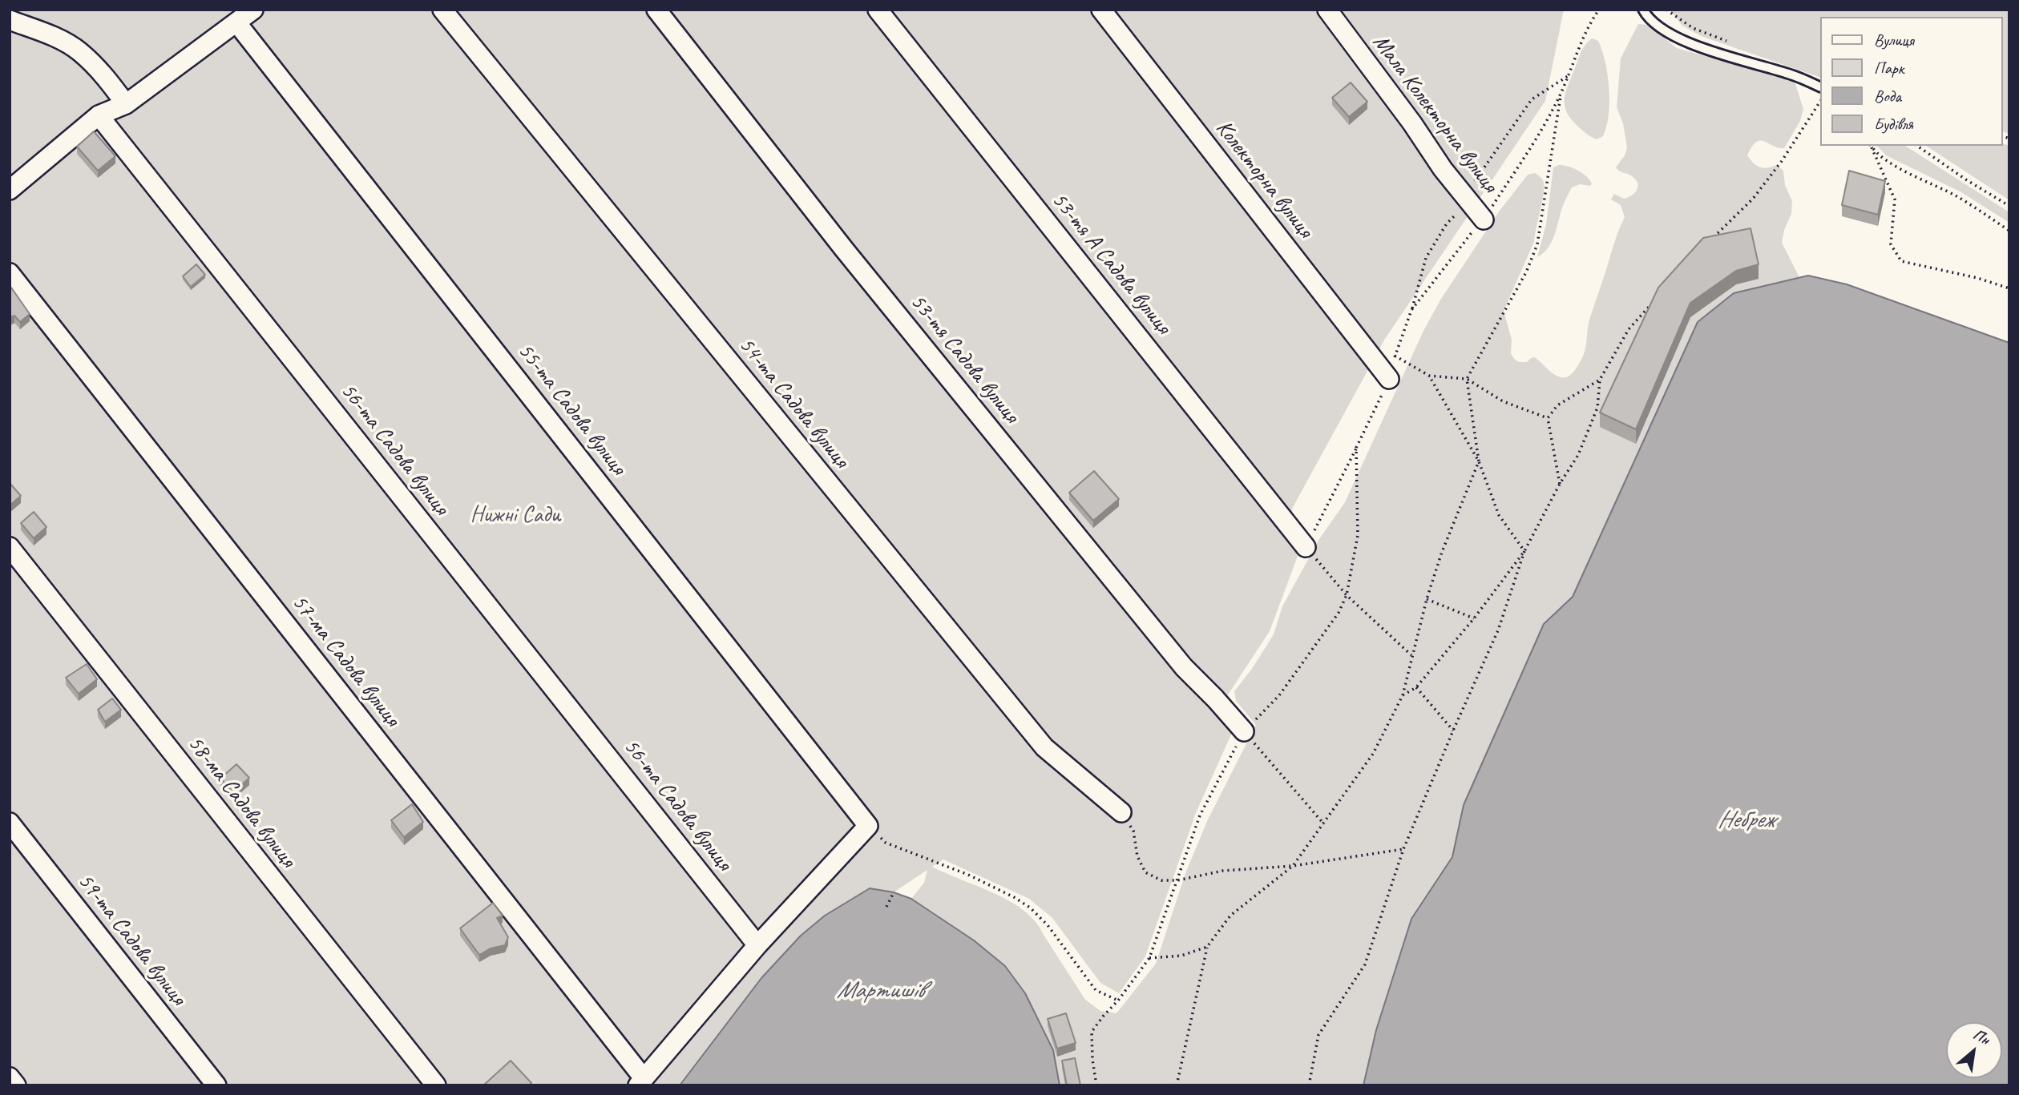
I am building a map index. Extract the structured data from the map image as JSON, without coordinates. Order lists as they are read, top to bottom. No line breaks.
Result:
{"streets":{"street":["Мала Колекторна вулиця","Колекторна вулиця","53-тя А Садова вулиця","53-тя Садова вулиця","54-та Садова вулиця","55-та Садова вулиця","56-та Садова вулиця","57-ма Садова вулиця","58-ма Садова вулиця","59-та Садова вулиця"]},"water":["Небреж","Мартишів"],"parks":["Нижні Сади"],"legend":["Вулиця","Парк","Вода","Будівля"],"north":"top right"}
